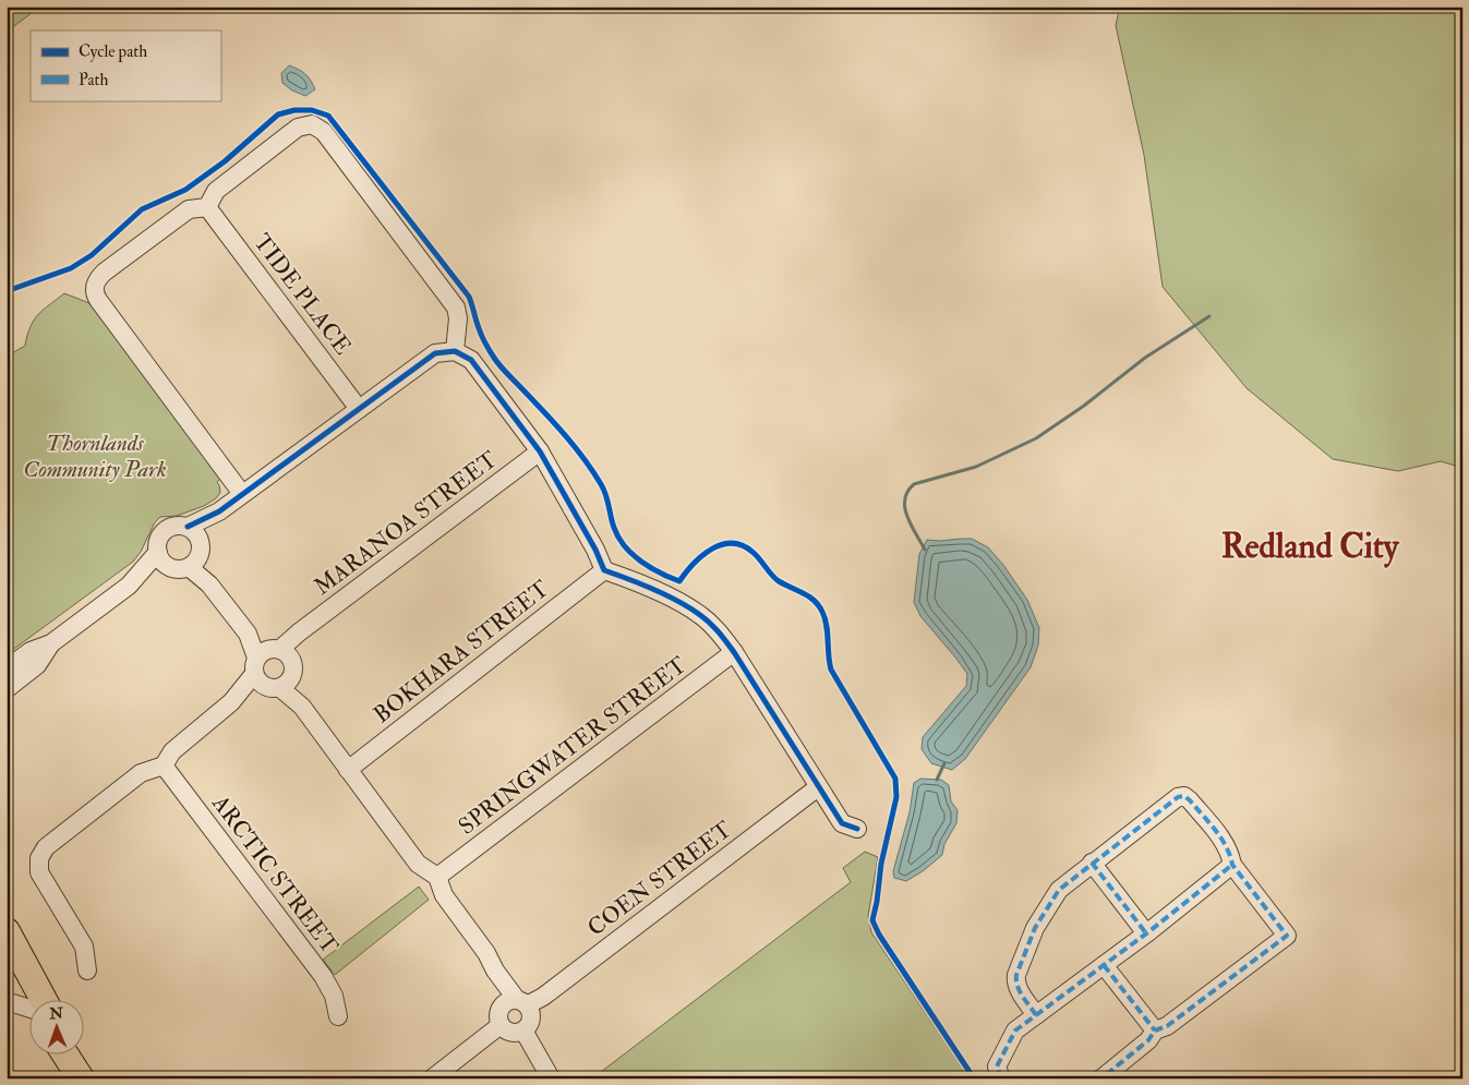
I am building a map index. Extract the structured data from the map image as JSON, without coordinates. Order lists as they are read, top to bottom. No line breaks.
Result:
{"streets":{"street":["TIDE PLACE","MARANOA STREET","BOKHARA STREET","SPRINGWATER STREET","ARCTIC STREET","COEN STREET"]},"districts":["Redland City"],"parks":["Thornlands Community Park"],"legend":["Cycle path","Path"],"north":"top"}
